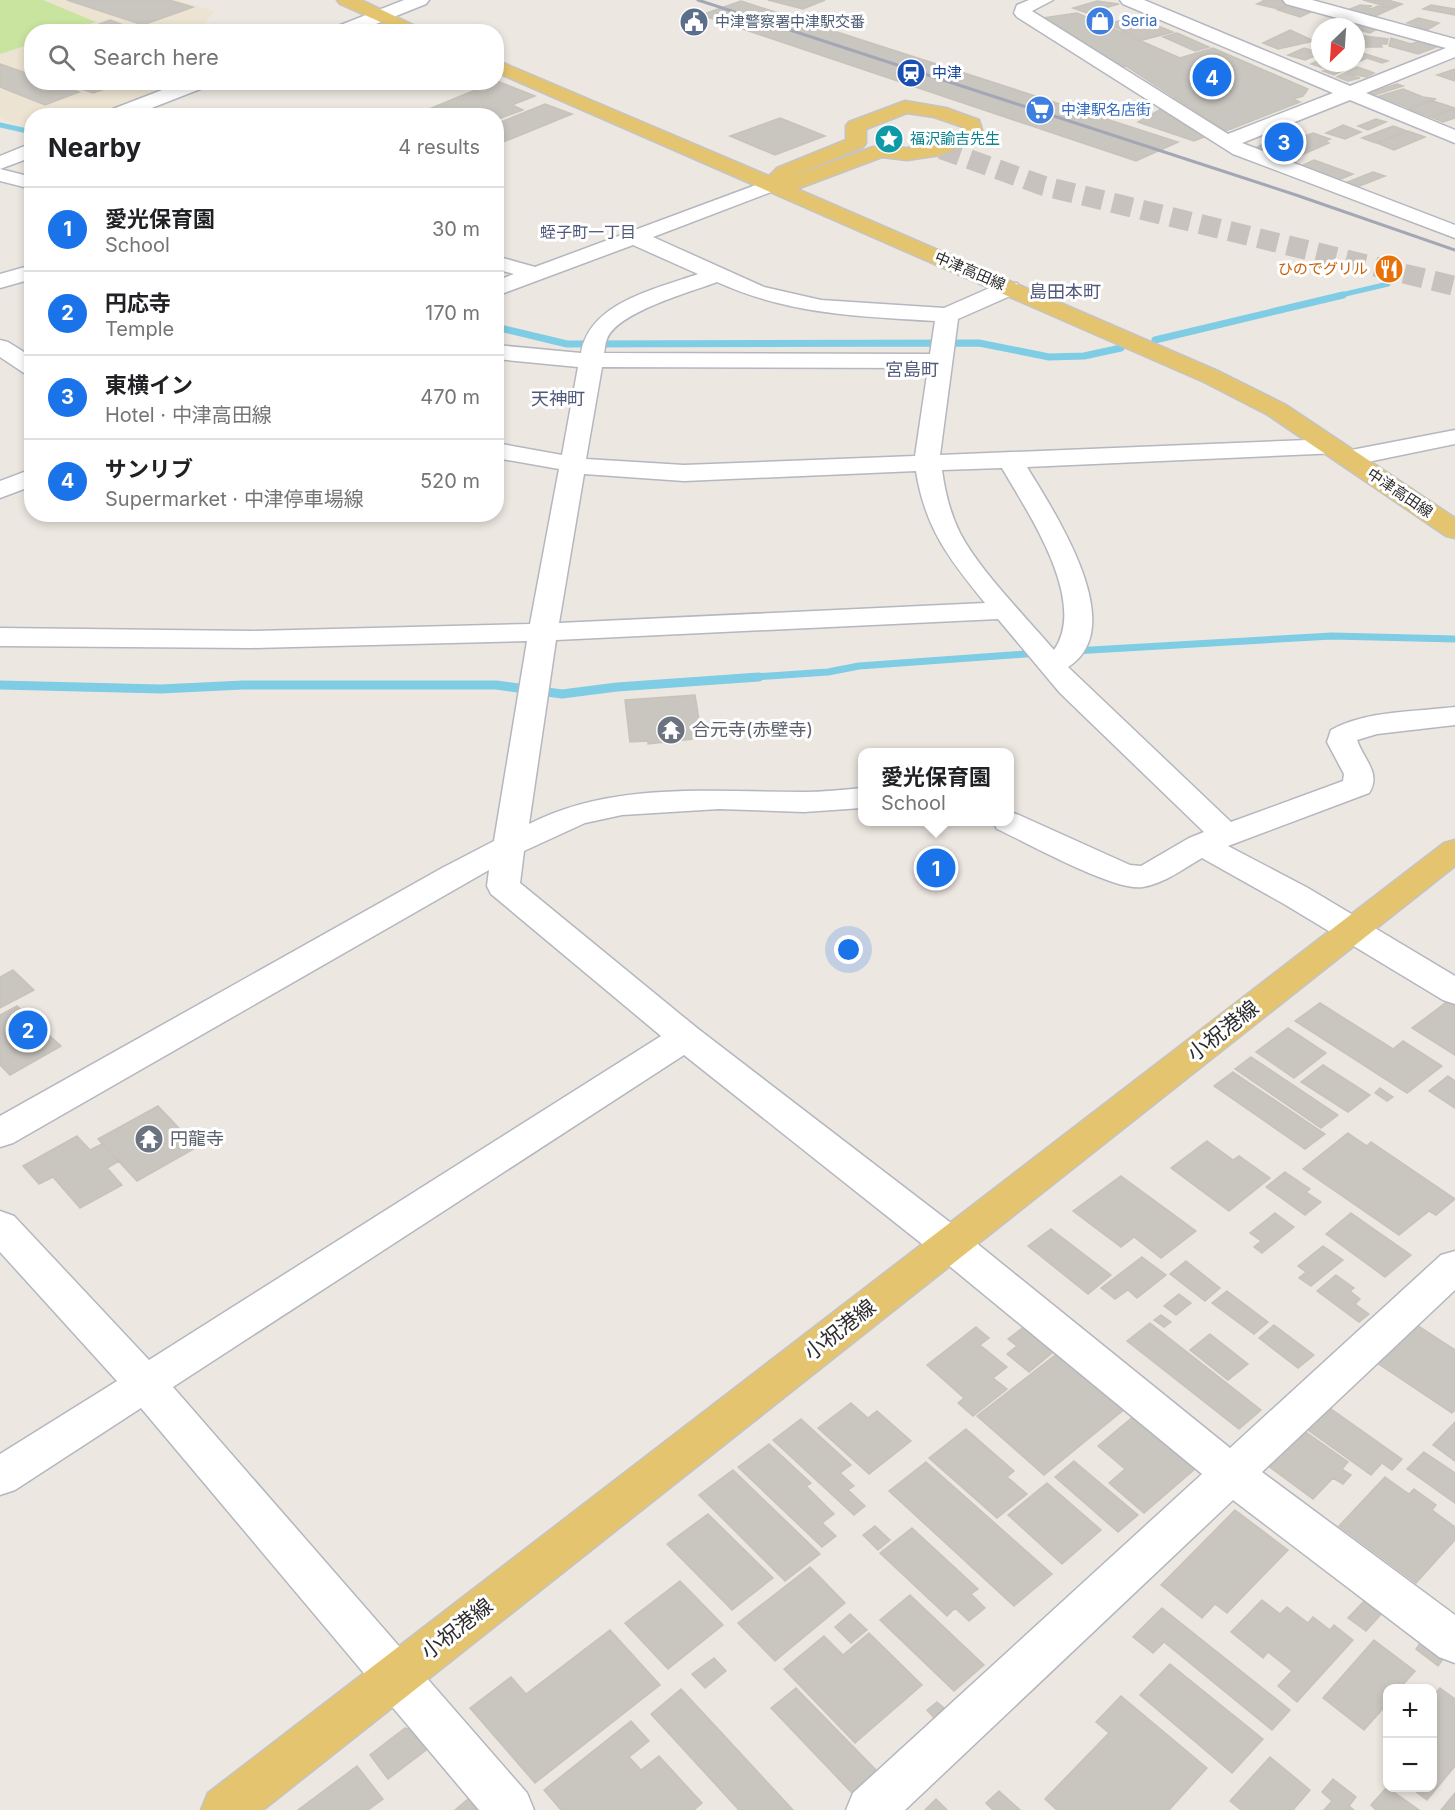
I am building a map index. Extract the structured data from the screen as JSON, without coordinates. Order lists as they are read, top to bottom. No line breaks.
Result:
{"streets":{"main road":["中津高田線","小祝港線"]},"districts":["蛭子町一丁目","島田本町","宮島町","天神町"],"places":{"shop":["Seria"],"public building":["中津警察署中津駅交番"],"station":["中津"],"supermarket":["中津駅名店街"],"place":["福沢諭吉先生"],"restaurant":["ひのでグリル"],"temple":["合元寺(赤壁寺)","円龍寺"]},"north":"bottom left","page":{"search":"Search here","pins":["4","3","1","2"],"heading":["Nearby","4 results"],"list":[{"mark":"1","name":"愛光保育園","note":"School","value":"30 m"},{"mark":"2","name":"円応寺","note":"Temple","value":"170 m"},{"mark":"3","name":"東横イン","note":"Hotel · 中津高田線","value":"470 m"},{"mark":"4","name":"サンリブ","note":"Supermarket · 中津停車場線","value":"520 m"}],"popup":["愛光保育園","School"],"map_buttons":["+","−"]}}
